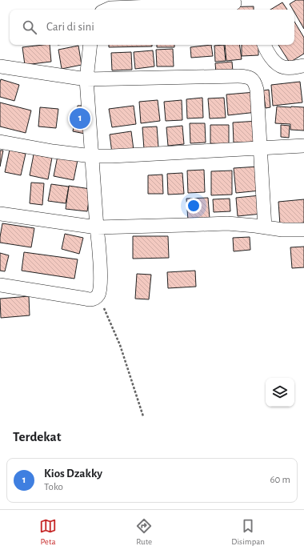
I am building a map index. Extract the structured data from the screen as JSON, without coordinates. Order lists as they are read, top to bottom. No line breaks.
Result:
{"page":{"search":"Cari di sini","pins":"1","heading":"Terdekat","list":[{"mark":"1","name":"Kios Dzakky","note":"Toko","value":"60 m"}],"nav":["Peta","Rute","Disimpan"]}}
